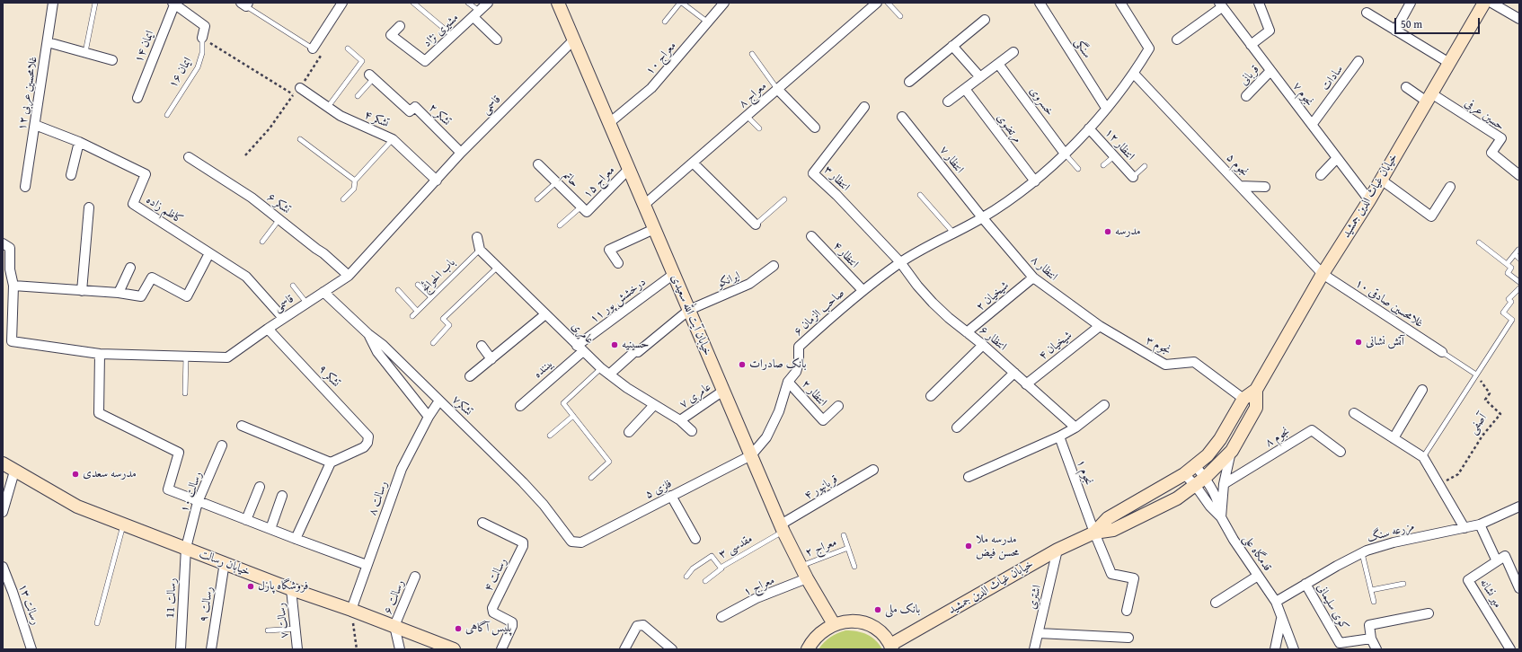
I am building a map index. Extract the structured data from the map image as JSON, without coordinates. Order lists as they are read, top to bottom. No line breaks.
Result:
{"streets":{"main road":["خیابان غیاث الدین جمشید","خیابان آیت الله سعیدی","خیابان رسالت"],"street":["مشیری نژاد","ایمان ۱۴","سنگی","معراج ۱۰","قربانی","سادات","غلامحسین عربی ۱۲","نجوم ۷","معراج ۸","خسروی","قاسمی","تشکر ۲","حسین عرفی","تشکر ۴","مرتضوی","انتظار ۱۲","انتظار ۷","نجوم ۵","انتظار ۳","حاتم","معراج ۱۵","تشکر ۶","کاظم زاده","انتظار ۴","انتظار ۸","ایرانکو","شیخیان ۲","درخشش پور ۱۱","غلامحسین صادقی ۱۰","صاحب الزمان ۶","عامری","انتظار ۶","شیخیان ۴","نجوم ۳","بیننده","تشکر ۹","انتظار ۲","عامری ۷","تشکر۷","نجوم ۸","نجوم ۱","قربانپور ۴","فلزی ۵","رسالت ۱۰","رسالت ۸","مزرعه سنگ","قدمگاه علی","رسالت ۴","معراج ۱","میر نشانه","رسالت ۶","اشتری","رسالت 11","رسالت ۱۳","رسالت ۹","کوی سلیمانی","رسالت ۷"],"lane":["ایمان ۱۶","باب الحوائج","مقدسی ۳","معراج ۲"],"path":["آصفی"]},"crossings":[["سنگی","صاحب الزمان ۶"],["معراج ۱۰","خیابان آیت الله سعیدی"],["قربانی","نجوم ۷"],["سادات","نجوم ۷"],["غلامحسین عربی ۱۲","کاظم زاده"],["نجوم ۷","خیابان غیاث الدین جمشید"],["معراج ۸","خیابان آیت الله سعیدی"],["خسروی","صاحب الزمان ۶"],["قاسمی","تشکر ۲"],["قاسمی","تشکر ۴"],["قاسمی","تشکر ۶"],["قاسمی","کاظم زاده"],["قاسمی","خیابان آیت الله سعیدی"],["قاسمی","تشکر ۹"],["قاسمی","تشکر۷"],["حسین عرفی","خیابان غیاث الدین جمشید"],["مرتضوی","صاحب الزمان ۶"],["انتظار ۱۲","صاحب الزمان ۶"],["انتظار ۷","انتظار ۸"],["انتظار ۷","صاحب الزمان ۶"],["نجوم ۵","خیابان غیاث الدین جمشید"],["نجوم ۵","غلامحسین صادقی ۱۰"],["نجوم ۵","صاحب الزمان ۶"],["انتظار ۳","صاحب الزمان ۶"],["انتظار ۳","انتظار ۶"],["حاتم","معراج ۱۵"],["معراج ۱۵","خیابان آیت الله سعیدی"],["خیابان غیاث الدین جمشید","غلامحسین صادقی ۱۰"],["خیابان غیاث الدین جمشید","نجوم ۳"],["خیابان غیاث الدین جمشید","نجوم ۱"],["خیابان غیاث الدین جمشید","قدمگاه علی"],["خیابان غیاث الدین جمشید","اشتری"],["انتظار ۴","صاحب الزمان ۶"],["انتظار ۸","شیخیان ۲"],["انتظار ۸","صاحب الزمان ۶"],["انتظار ۸","شیخیان ۴"],["انتظار ۸","نجوم ۳"],["باب الحوائج","عامری"],["ایرانکو","خیابان آیت الله سعیدی"],["ایرانکو","عامری"],["شیخیان ۲","انتظار ۶"],["درخشش پور ۱۱","خیابان آیت الله سعیدی"],["درخشش پور ۱۱","عامری"],["درخشش پور ۱۱","بیننده"],["صاحب الزمان ۶","خیابان آیت الله سعیدی"],["صاحب الزمان ۶","انتظار ۶"],["صاحب الزمان ۶","انتظار ۲"],["صاحب الزمان ۶","فلزی ۵"],["خیابان آیت الله سعیدی","عامری ۷"],["خیابان آیت الله سعیدی","قربانپور ۴"],["خیابان آیت الله سعیدی","فلزی ۵"],["خیابان آیت الله سعیدی","مقدسی ۳"],["خیابان آیت الله سعیدی","معراج ۲"],["خیابان آیت الله سعیدی","معراج ۱"],["عامری","بیننده"],["عامری","عامری ۷"],["انتظار ۶","شیخیان ۴"],["شیخیان ۴","نجوم ۳"],["تشکر۷","فلزی ۵"],["تشکر۷","رسالت ۸"],["قربانپور ۴","مقدسی ۳"],["رسالت ۱۰","خیابان رسالت"],["رسالت ۱۰","رسالت 11"],["رسالت ۸","خیابان رسالت"],["مزرعه سنگ","قدمگاه علی"],["مزرعه سنگ","کوی سلیمانی"],["خیابان رسالت","رسالت ۶"],["خیابان رسالت","رسالت 11"],["خیابان رسالت","رسالت ۹"],["خیابان رسالت","رسالت ۷"]],"places":["مدرسه","آتش نشانی","حسینیه","بانک صادرات","مدرسه سعدی","مدرسه ملا محسن فیض","فروشگاه پازل","بانک ملی","پلیس آگاهی"],"scale_bar":"50 m"}
